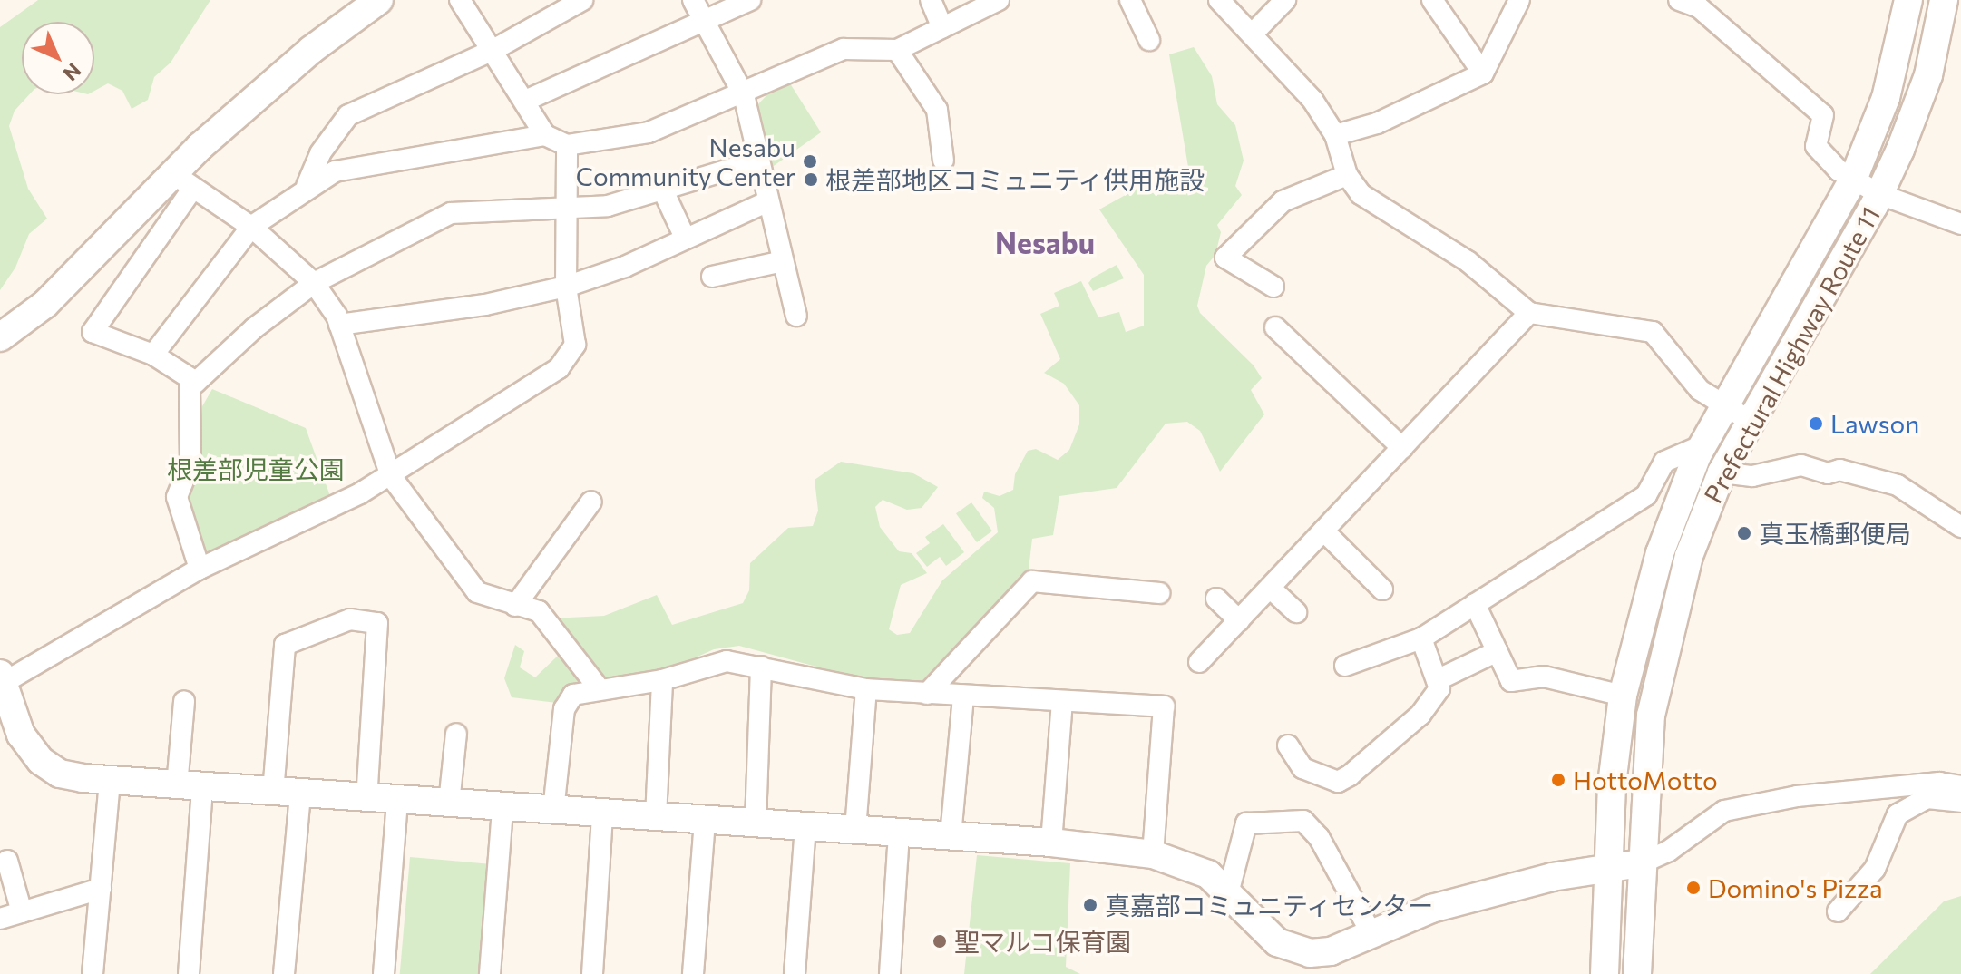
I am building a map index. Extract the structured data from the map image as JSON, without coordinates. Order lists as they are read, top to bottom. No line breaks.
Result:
{"streets":{"street":["Prefectural Highway Route 11"]},"districts":["Nesabu"],"parks":["根差部児童公園"],"places":["Nesabu Community Center","根差部地区コミュニティ供用施設","Lawson","真玉橋郵便局","HottoMotto","Domino's Pizza","真嘉部コミュニティセンター","聖マルコ保育園"],"north":"bottom right"}
